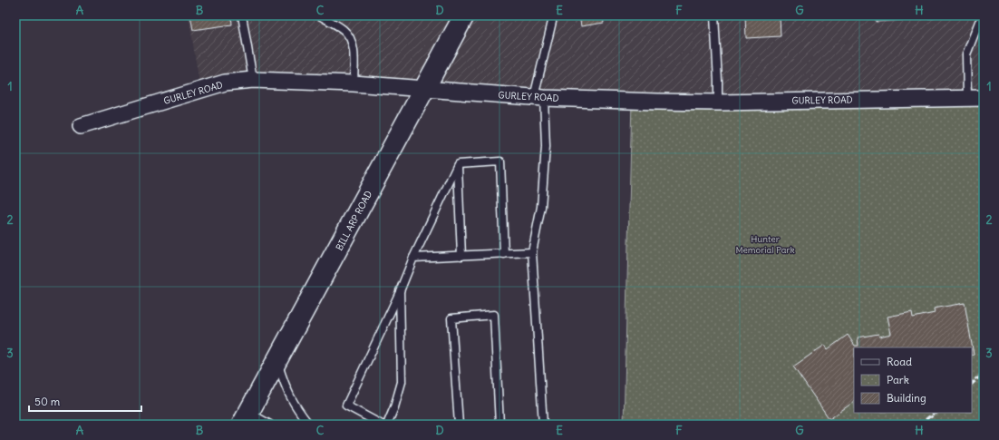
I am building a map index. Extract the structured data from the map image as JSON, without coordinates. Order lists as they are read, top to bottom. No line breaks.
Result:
{"streets":{"main road":["BILL ARP ROAD"],"street":["GURLEY ROAD"]},"crossings":[["GURLEY ROAD","BILL ARP ROAD"]],"parks":["Hunter Memorial Park"],"legend":["Road","Park","Building"],"scale_bar":"50 m","grid":{"columns":["A","B","C","D","E","F","G","H"],"rows":["1","2","3"]}}
